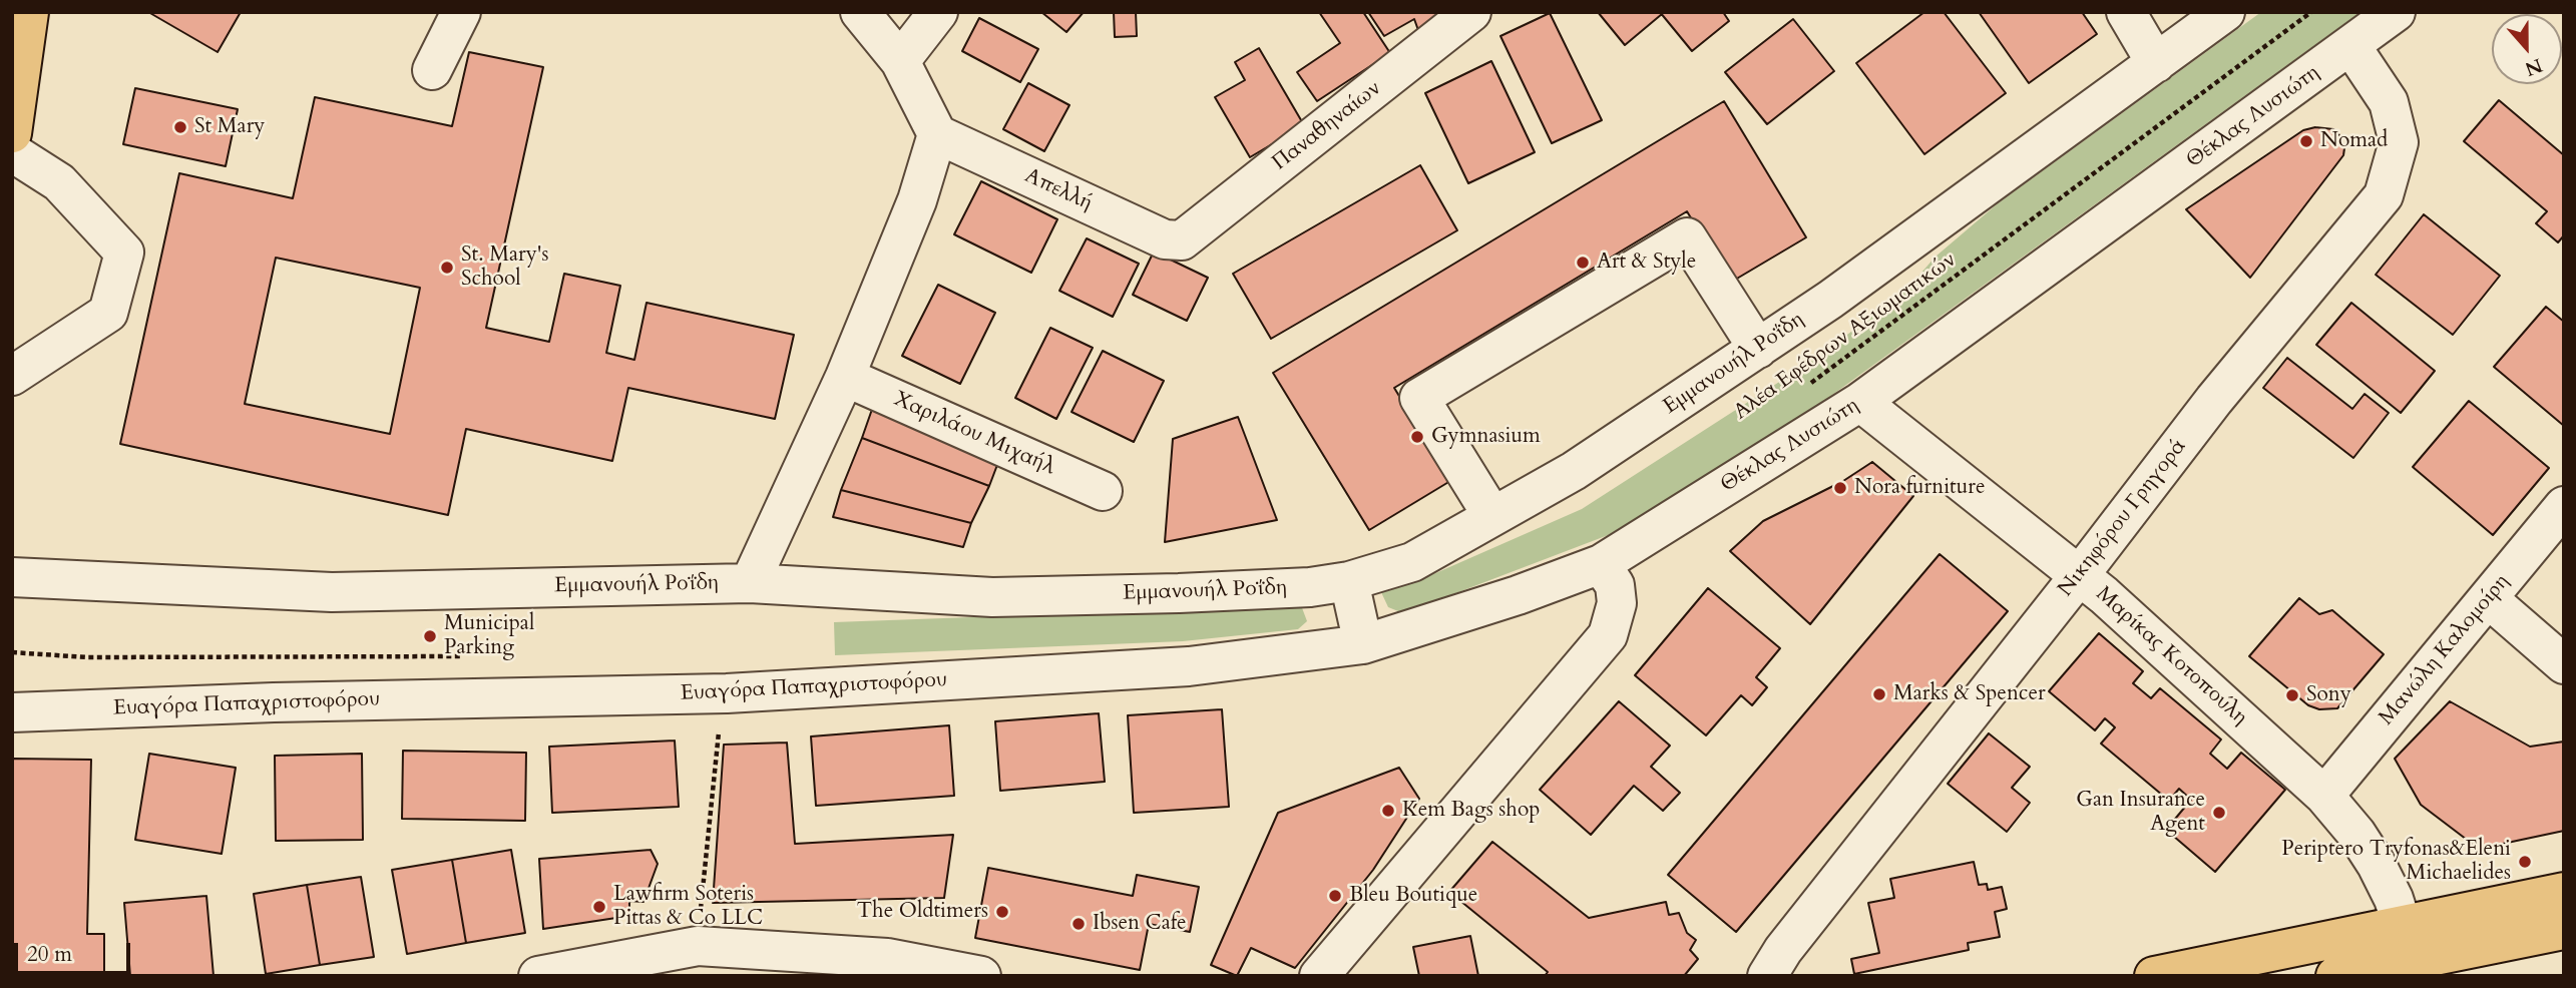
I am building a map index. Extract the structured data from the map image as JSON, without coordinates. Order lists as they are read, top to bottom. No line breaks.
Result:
{"streets":{"street":["Θέκλας Λυσιώτη","Παναθηναίων","Απελλή","Εμμανουήλ Ροΐδη","Χαριλάου Μιχαήλ","Νικηφόρου Γρηγορά","Μανώλη Καλομοίρη","Μαρίκας Κοτοπούλη","Ευαγόρα Παπαχριστοφόρου"],"path":["Αλέα Εφέδρων Αξιωματικών"]},"crossings":[["Θέκλας Λυσιώτη","Νικηφόρου Γρηγορά"],["Θέκλας Λυσιώτη","Μαρίκας Κοτοπούλη"],["Θέκλας Λυσιώτη","Ευαγόρα Παπαχριστοφόρου"],["Παναθηναίων","Απελλή"],["Νικηφόρου Γρηγορά","Μαρίκας Κοτοπούλη"],["Μανώλη Καλομοίρη","Μαρίκας Κοτοπούλη"]],"places":["St Mary","Nomad","Art & Style","St. Mary's School","Gymnasium","Nora furniture","Municipal Parking","Marks & Spencer","Sony","Kem Bags shop","Gan Insurance Agent","Periptero Tryfonas&Eleni Michaelides","Bleu Boutique","Lawfirm Soteris Pittas & Co LLC","The Oldtimers","Ibsen Cafe"],"scale_bar":"20 m","north":"bottom"}
